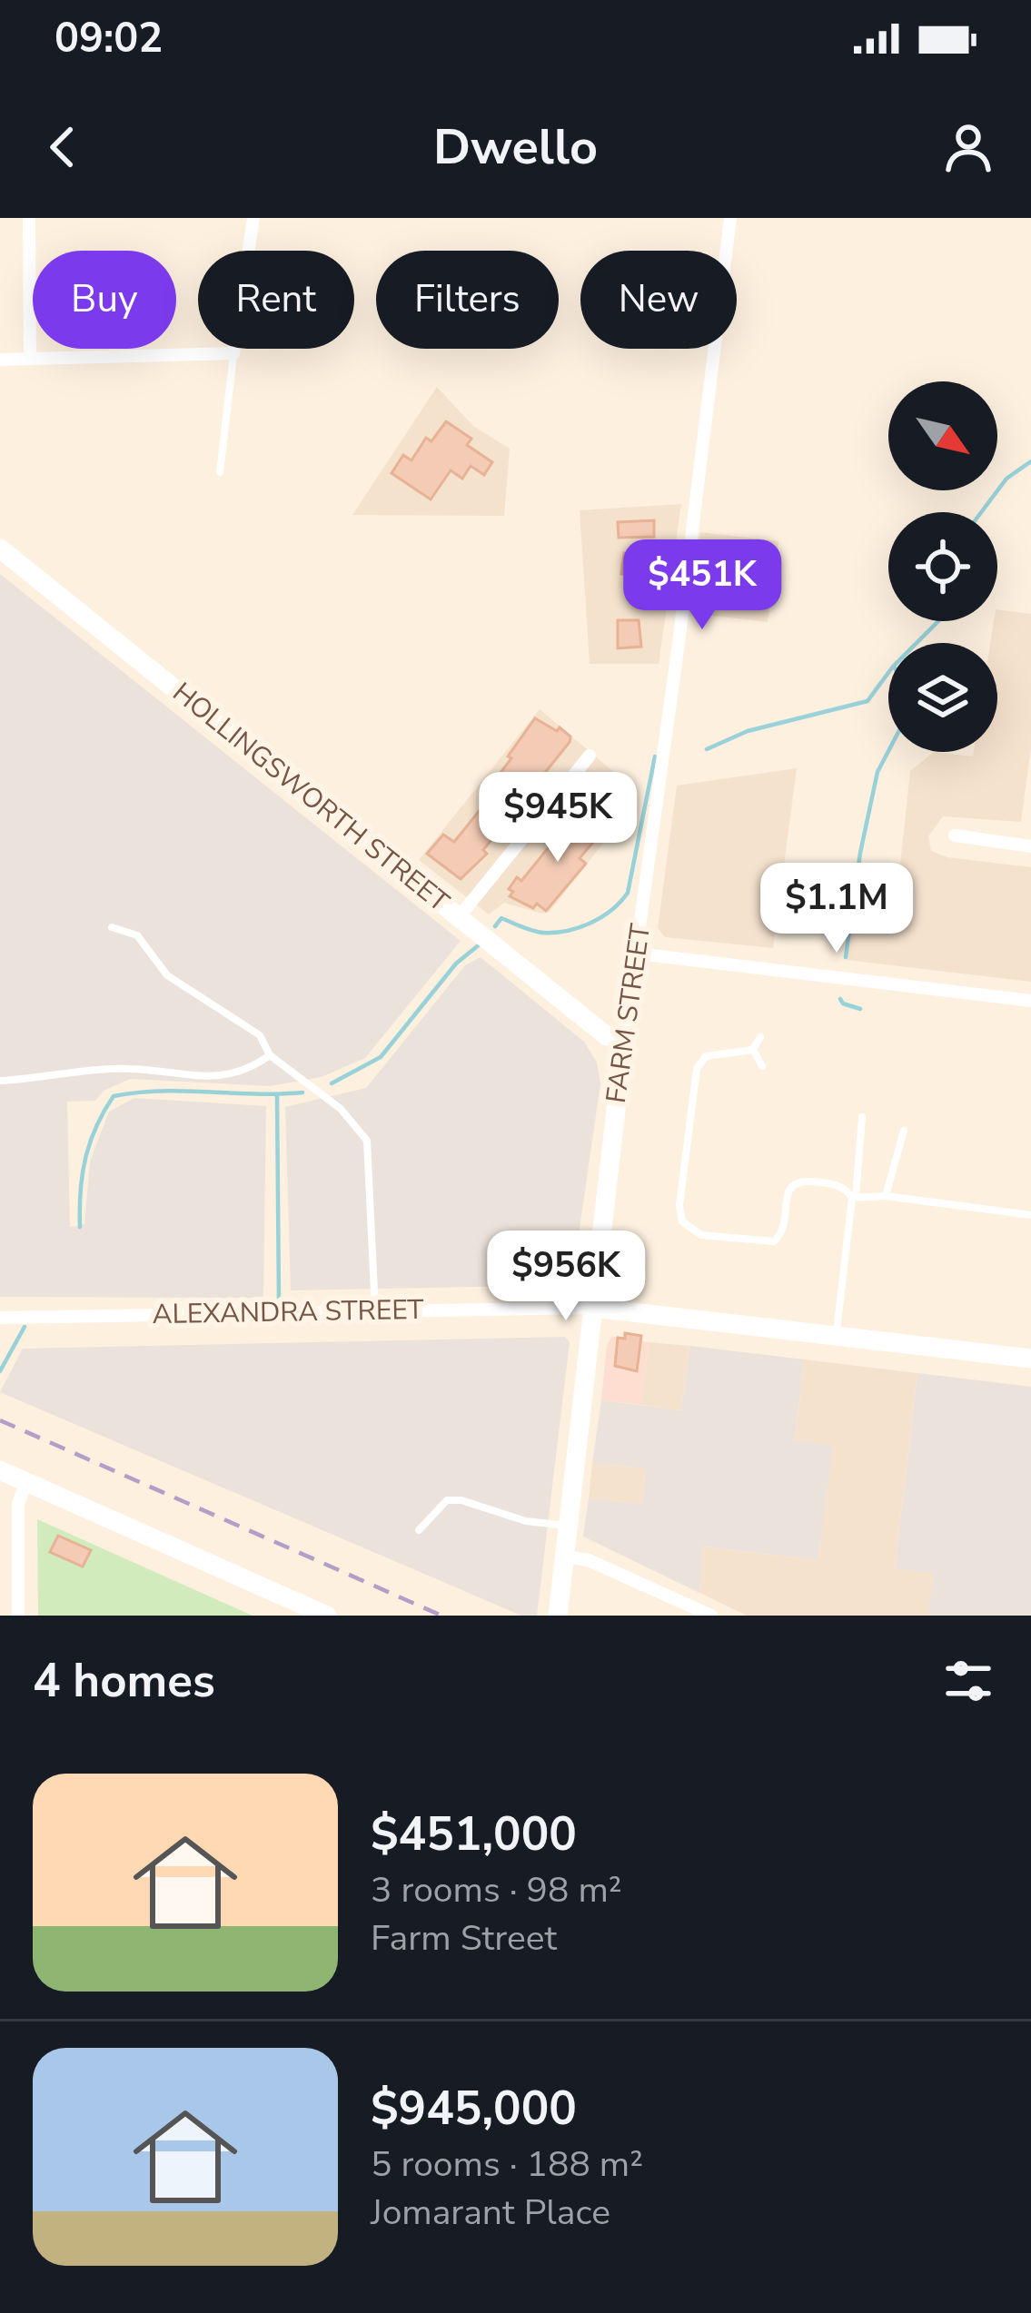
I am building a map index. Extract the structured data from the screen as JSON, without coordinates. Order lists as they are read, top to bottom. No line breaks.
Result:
{"streets":{"street":["HOLLINGSWORTH STREET","FARM STREET","ALEXANDRA STREET"]},"crossings":[["HOLLINGSWORTH STREET","FARM STREET"],["FARM STREET","ALEXANDRA STREET"]],"north":"bottom right","page":{"status":"09:02","header":"Dwello","chip":["Buy","Rent","Filters","New"],"price":["$451K","$945K","$1.1M","$956K"],"heading":"4 homes","list":[{"name":"$451,000","note":"3 rooms · 98 m² · Farm Street"},{"name":"$945,000","note":"5 rooms · 188 m² · Jomarant Place"}]}}
